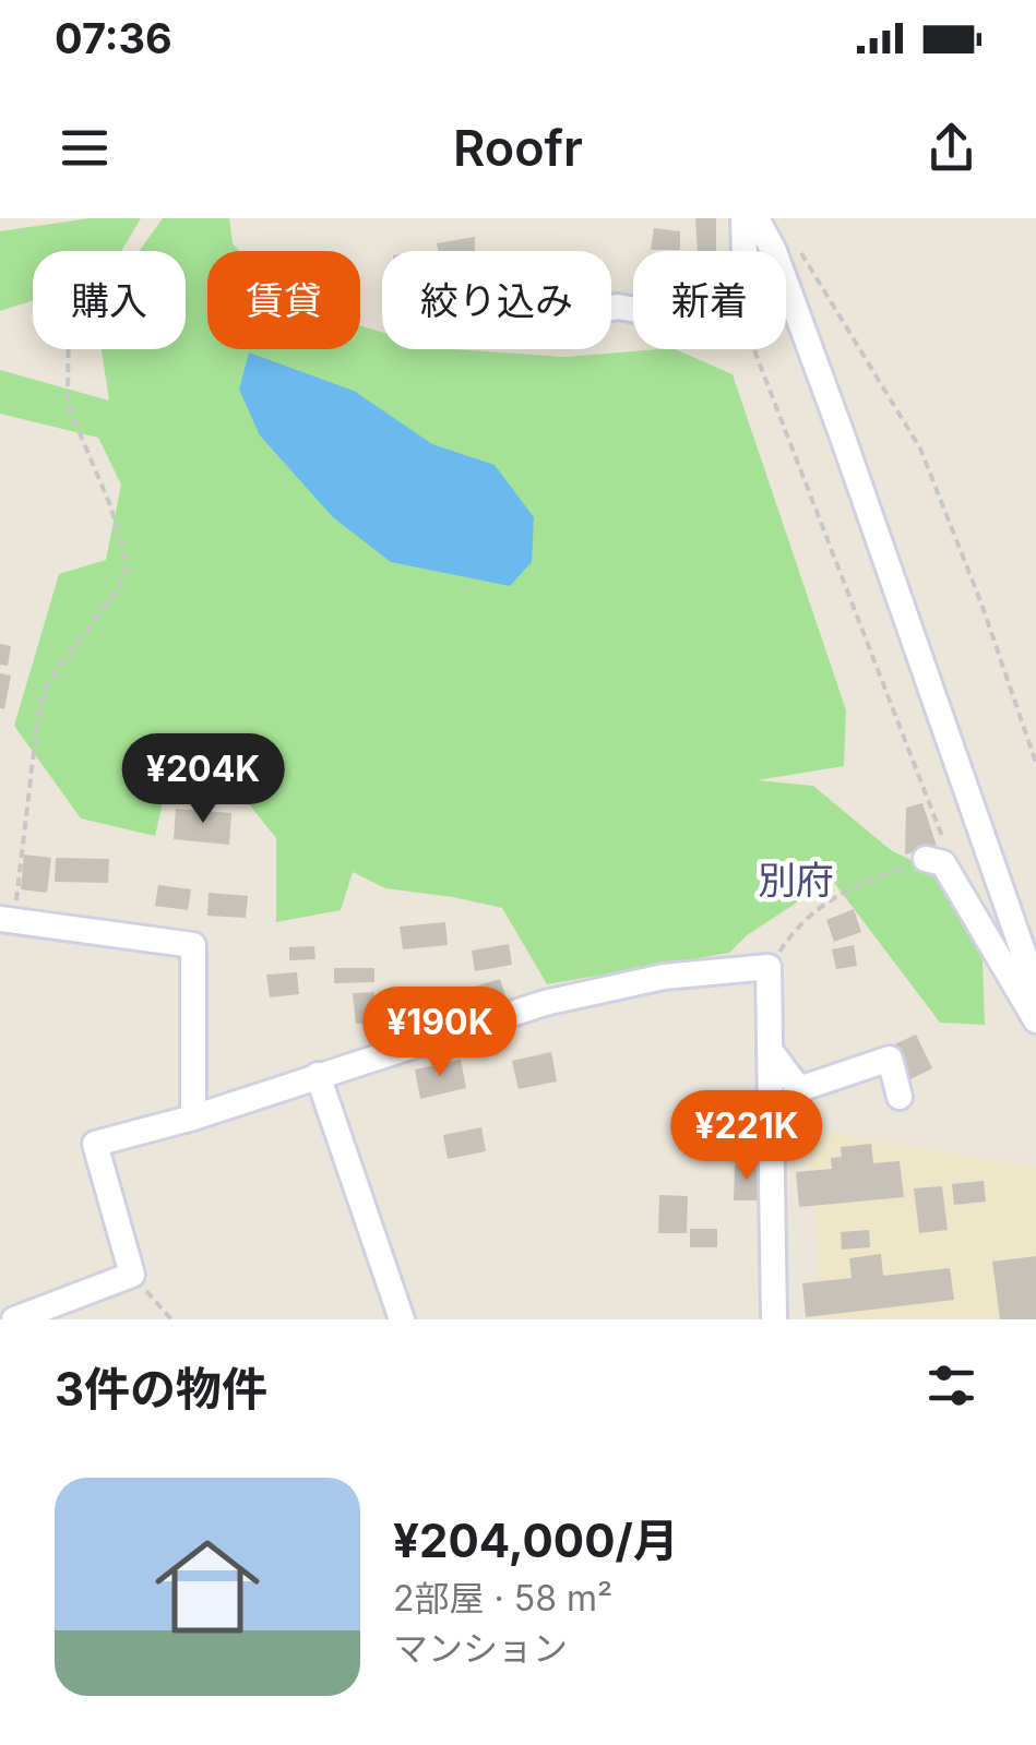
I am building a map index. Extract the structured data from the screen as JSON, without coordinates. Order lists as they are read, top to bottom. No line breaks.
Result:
{"districts":["別府"],"page":{"status":"07:36","header":"Roofr","chip":["購入","賃貸","絞り込み","新着"],"price":["¥204K","¥190K","¥221K"],"heading":"3件の物件","list":[{"name":"¥204,000/月","note":"2部屋 · 58 m² · マンション"}]}}
